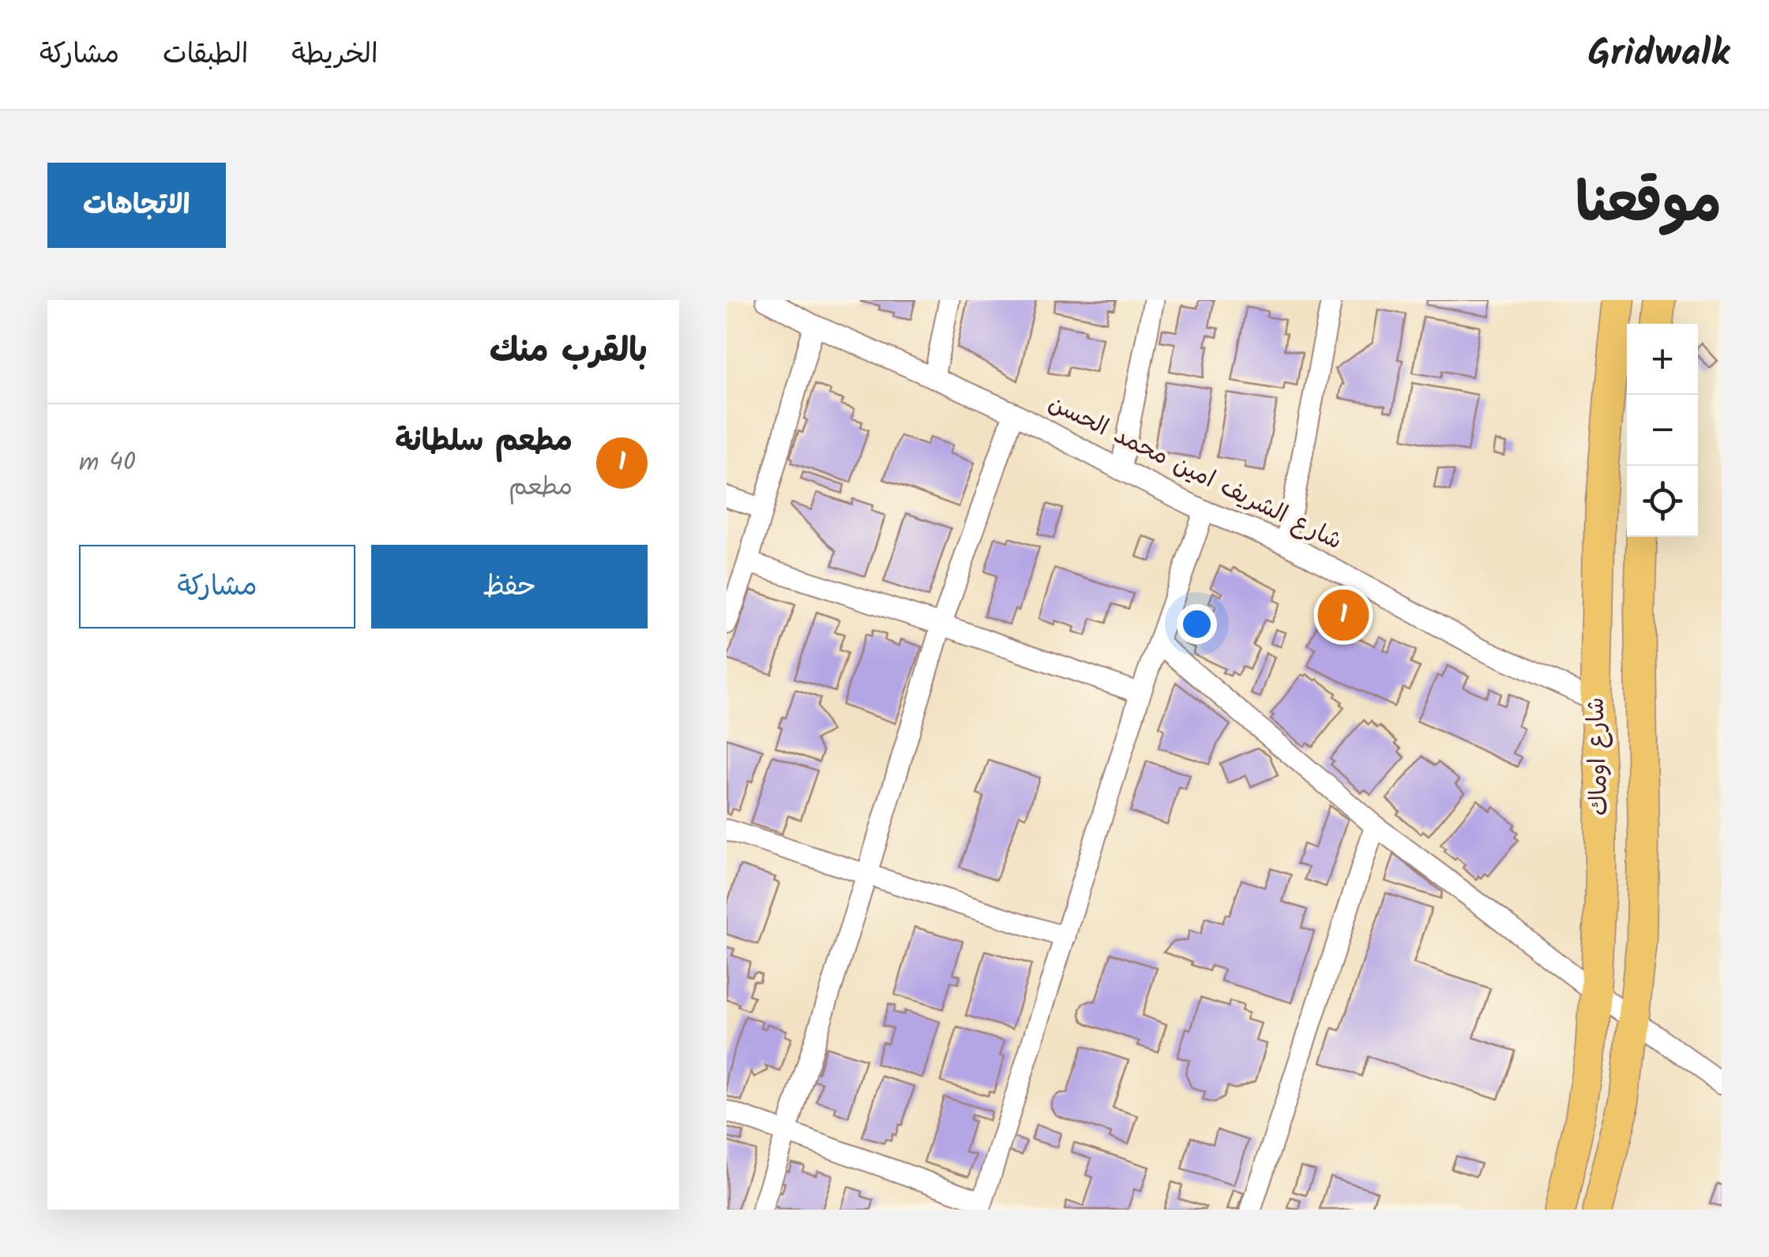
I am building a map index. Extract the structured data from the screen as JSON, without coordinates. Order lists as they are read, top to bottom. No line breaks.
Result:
{"streets":{"main road":["شارع اوماك"],"street":["شارع الشريف امين محمد الحسن"]},"crossings":[["شارع الشريف امين محمد الحسن","شارع اوماك"]],"page":{"header":"Gridwalk","nav":["الخريطة","الطبقات","مشاركة"],"title":"موقعنا","buttons":["الاتجاهات",["حفظ","مشاركة"]],"heading":"بالقرب منك","map_buttons":["+","−"],"list":[{"mark":"1","name":"مطعم سلطانة","note":"مطعم","value":"40 m"}],"pins":"1"}}
